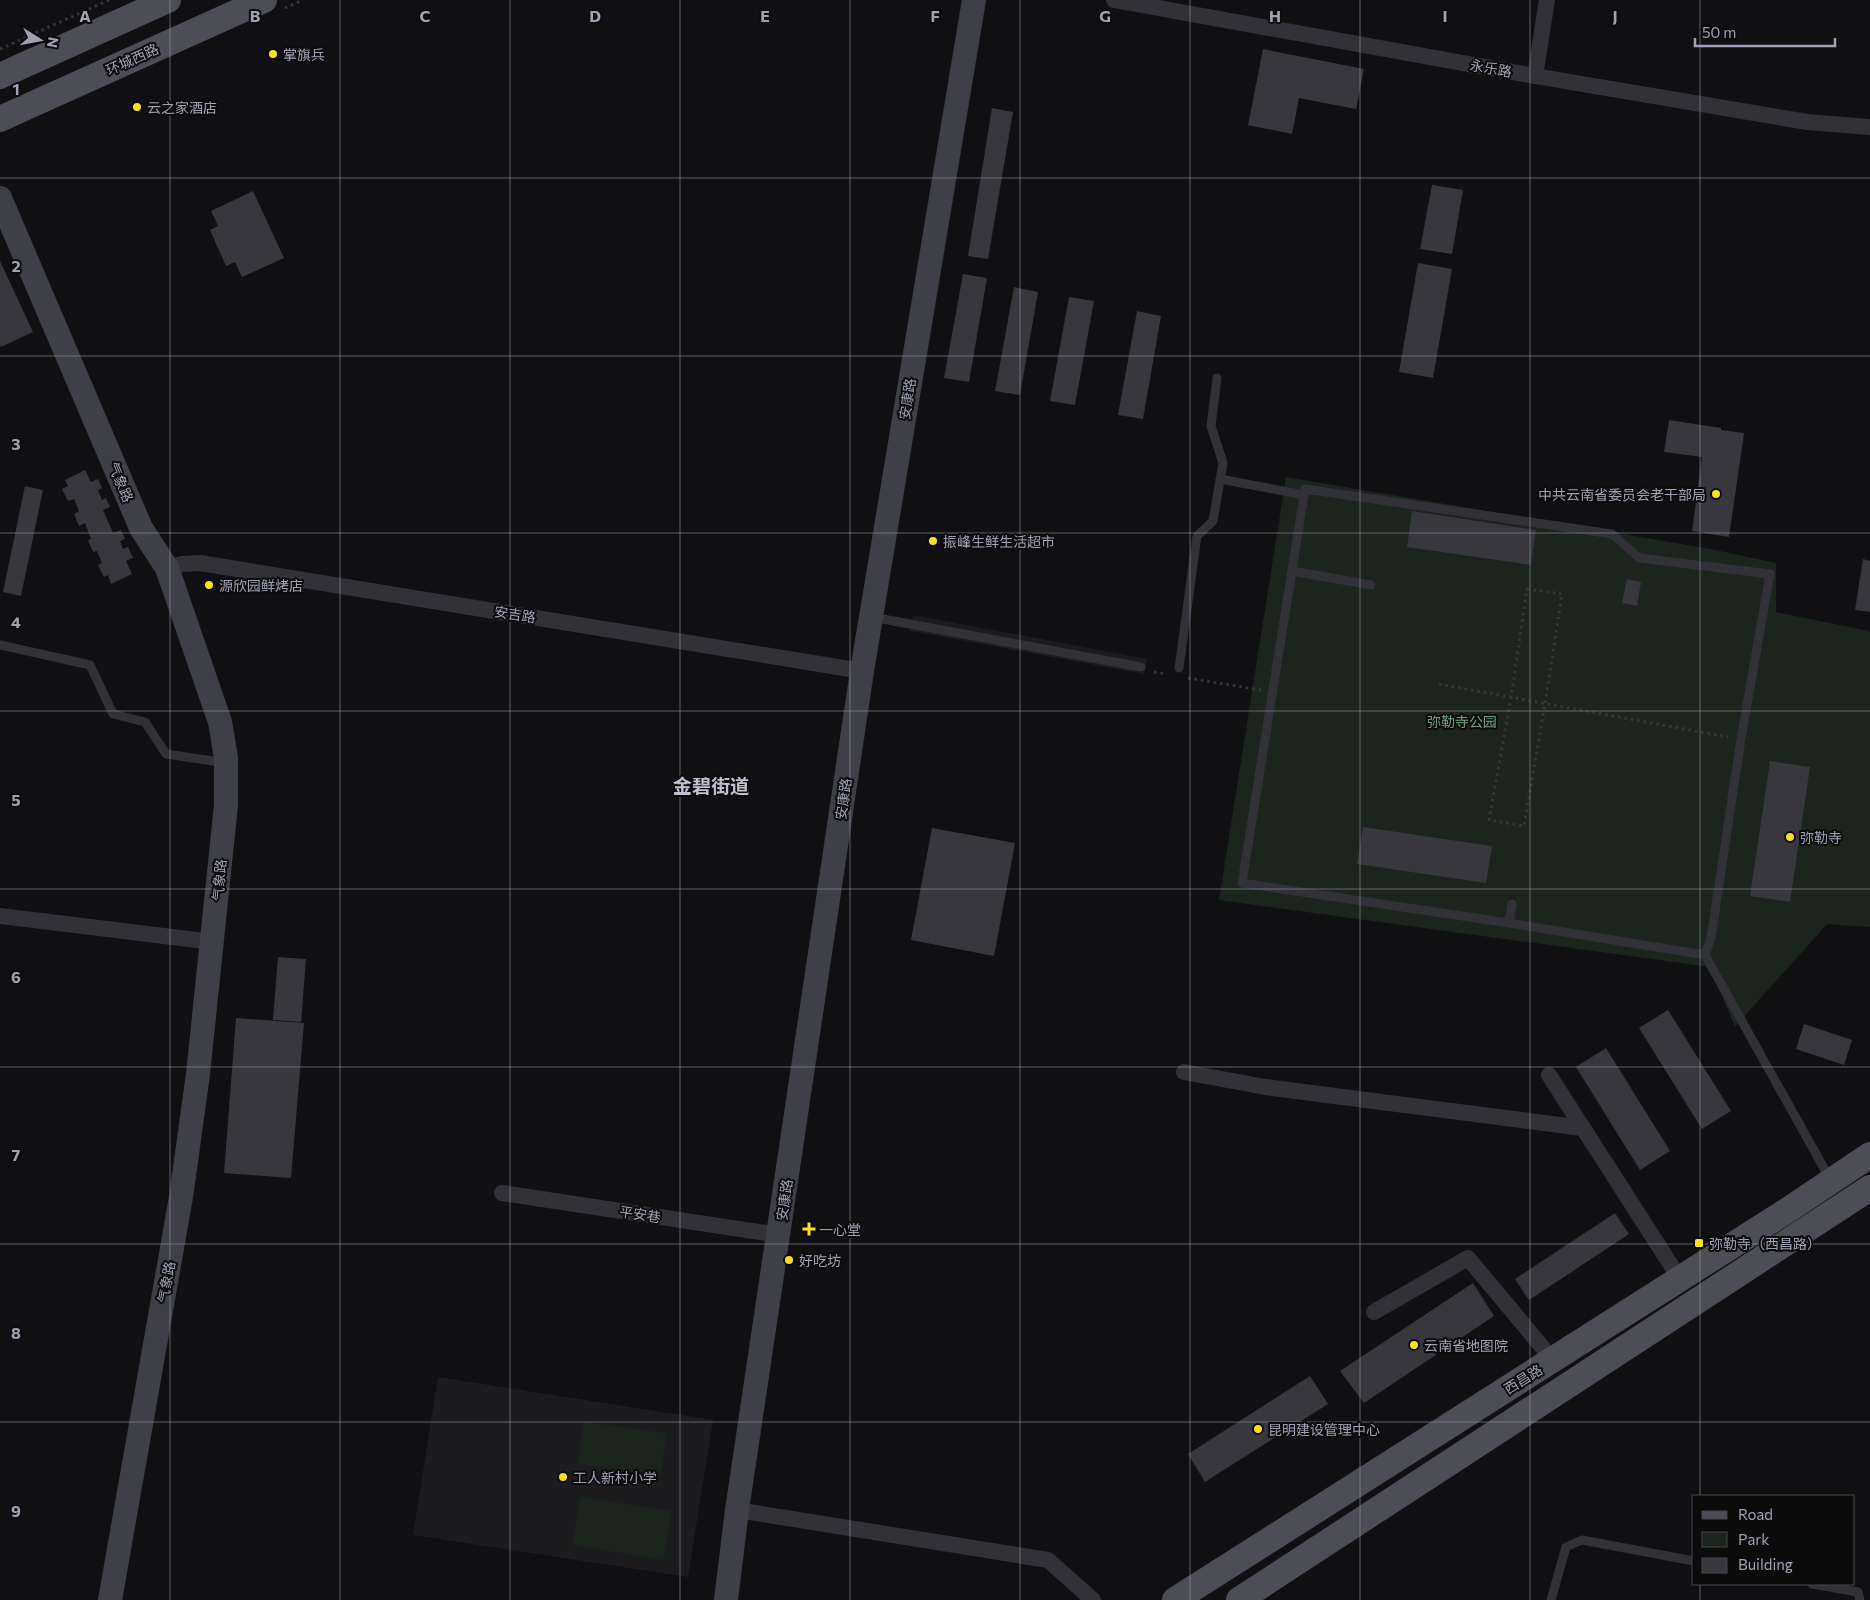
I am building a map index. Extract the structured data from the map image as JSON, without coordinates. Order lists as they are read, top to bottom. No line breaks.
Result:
{"streets":{"main road":["环城西路","西昌路"],"street":["永乐路","安康路","气象路","安吉路","平安巷"]},"crossings":[["安康路","安吉路"],["安康路","平安巷"],["气象路","安吉路"]],"districts":["金碧街道"],"parks":["弥勒寺公园"],"places":{"other":["掌旗兵","云之家酒店","中共云南省委员会老干部局","振峰生鲜生活超市","源欣园鲜烤店","弥勒寺","好吃坊","云南省地图院","昆明建设管理中心","工人新村小学"],"health":["一心堂"],"transit":["弥勒寺（西昌路）"]},"legend":["Road","Park","Building"],"scale_bar":"50 m","north":"right","grid":{"columns":["A","B","C","D","E","F","G","H","I","J"],"rows":["1","2","3","4","5","6","7","8","9"]}}
